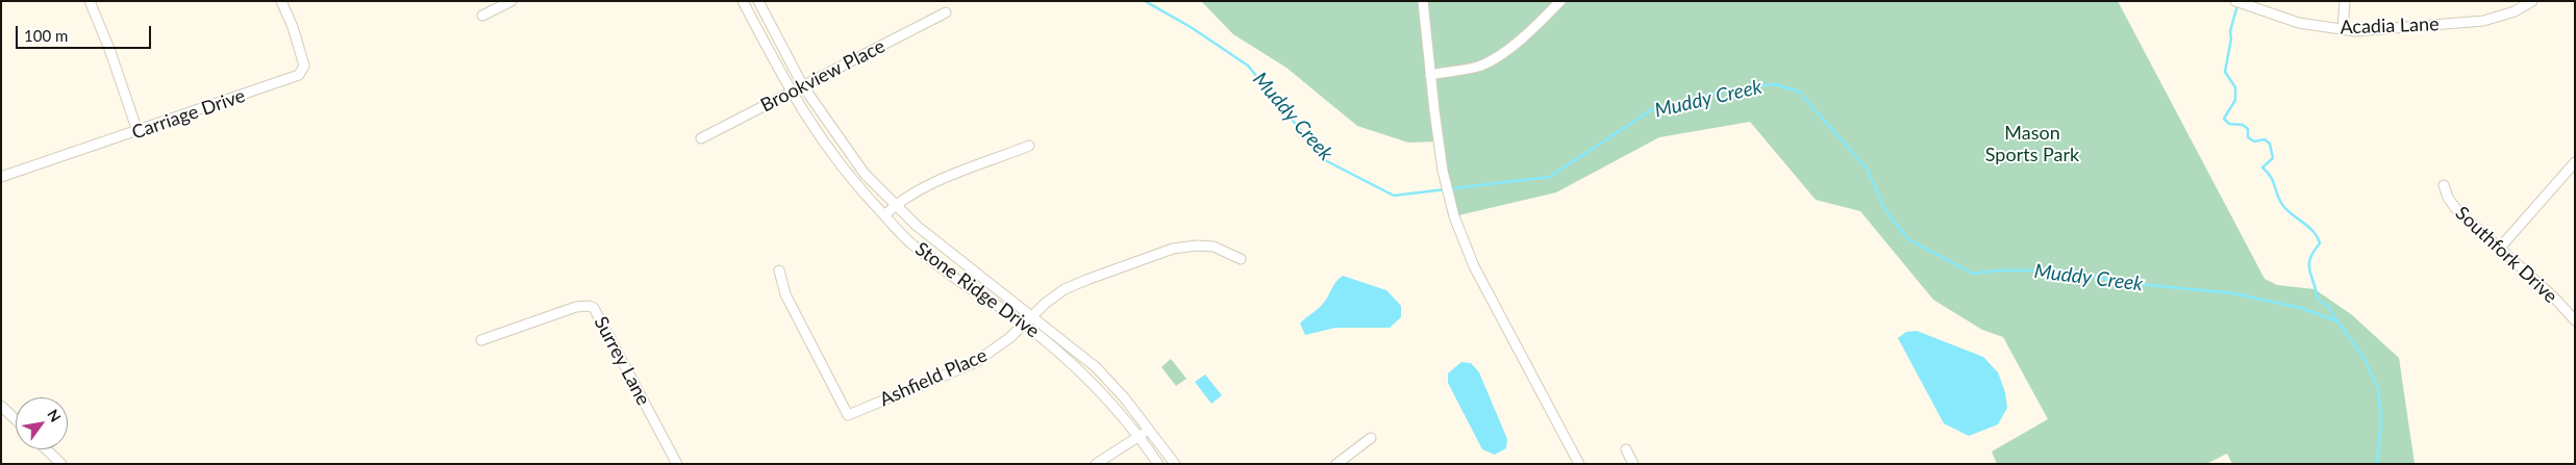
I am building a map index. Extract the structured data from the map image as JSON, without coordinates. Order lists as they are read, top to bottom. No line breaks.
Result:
{"streets":{"street":["Acadia Lane","Brookview Place","Carriage Drive","Southfork Drive","Stone Ridge Drive","Surrey Lane","Ashfield Place"]},"crossings":[["Brookview Place","Stone Ridge Drive"],["Stone Ridge Drive","Ashfield Place"]],"water":["Muddy Creek"],"parks":["Mason Sports Park"],"scale_bar":"100 m","north":"top right"}
